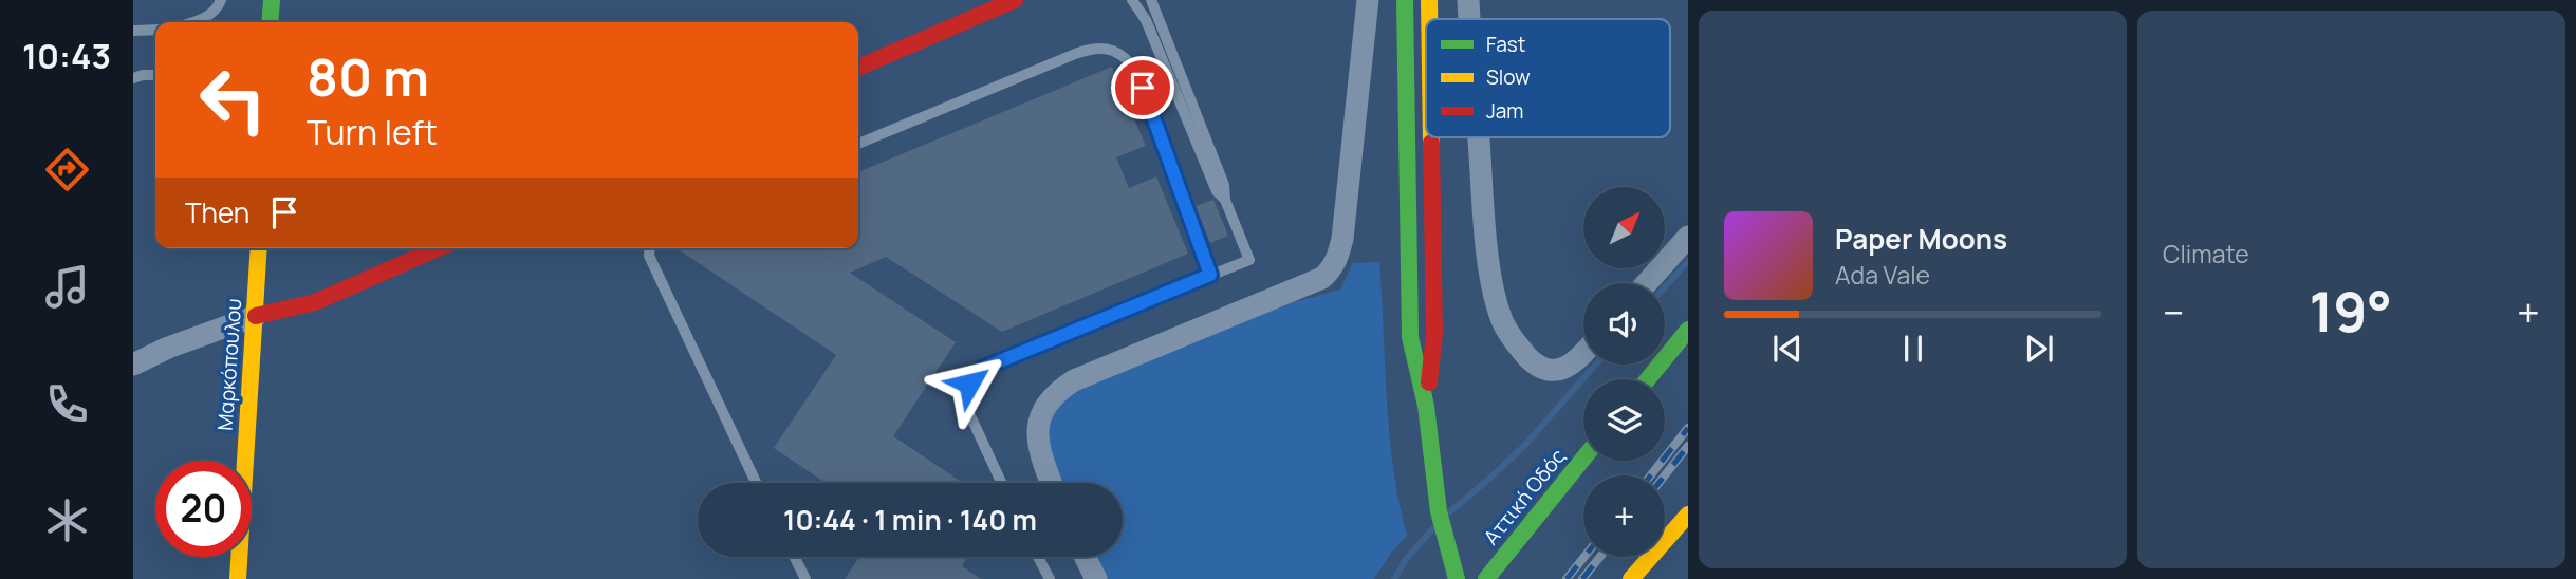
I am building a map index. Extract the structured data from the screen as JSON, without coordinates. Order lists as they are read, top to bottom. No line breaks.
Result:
{"streets":{"main road":["Μαρκόπουλου","Αττική Οδός"]},"legend":["Fast","Slow","Jam"],"north":"top right","page":{"tabs":"10:43","tile":"Climate","turn":["80 m","Turn left"],"then":"Then","map_buttons":"+","song":["Paper Moons","Ada Vale"],"heat":["−","19°","+"],"limit":"20","trip":"10:44 · 1 min · 140 m"}}
